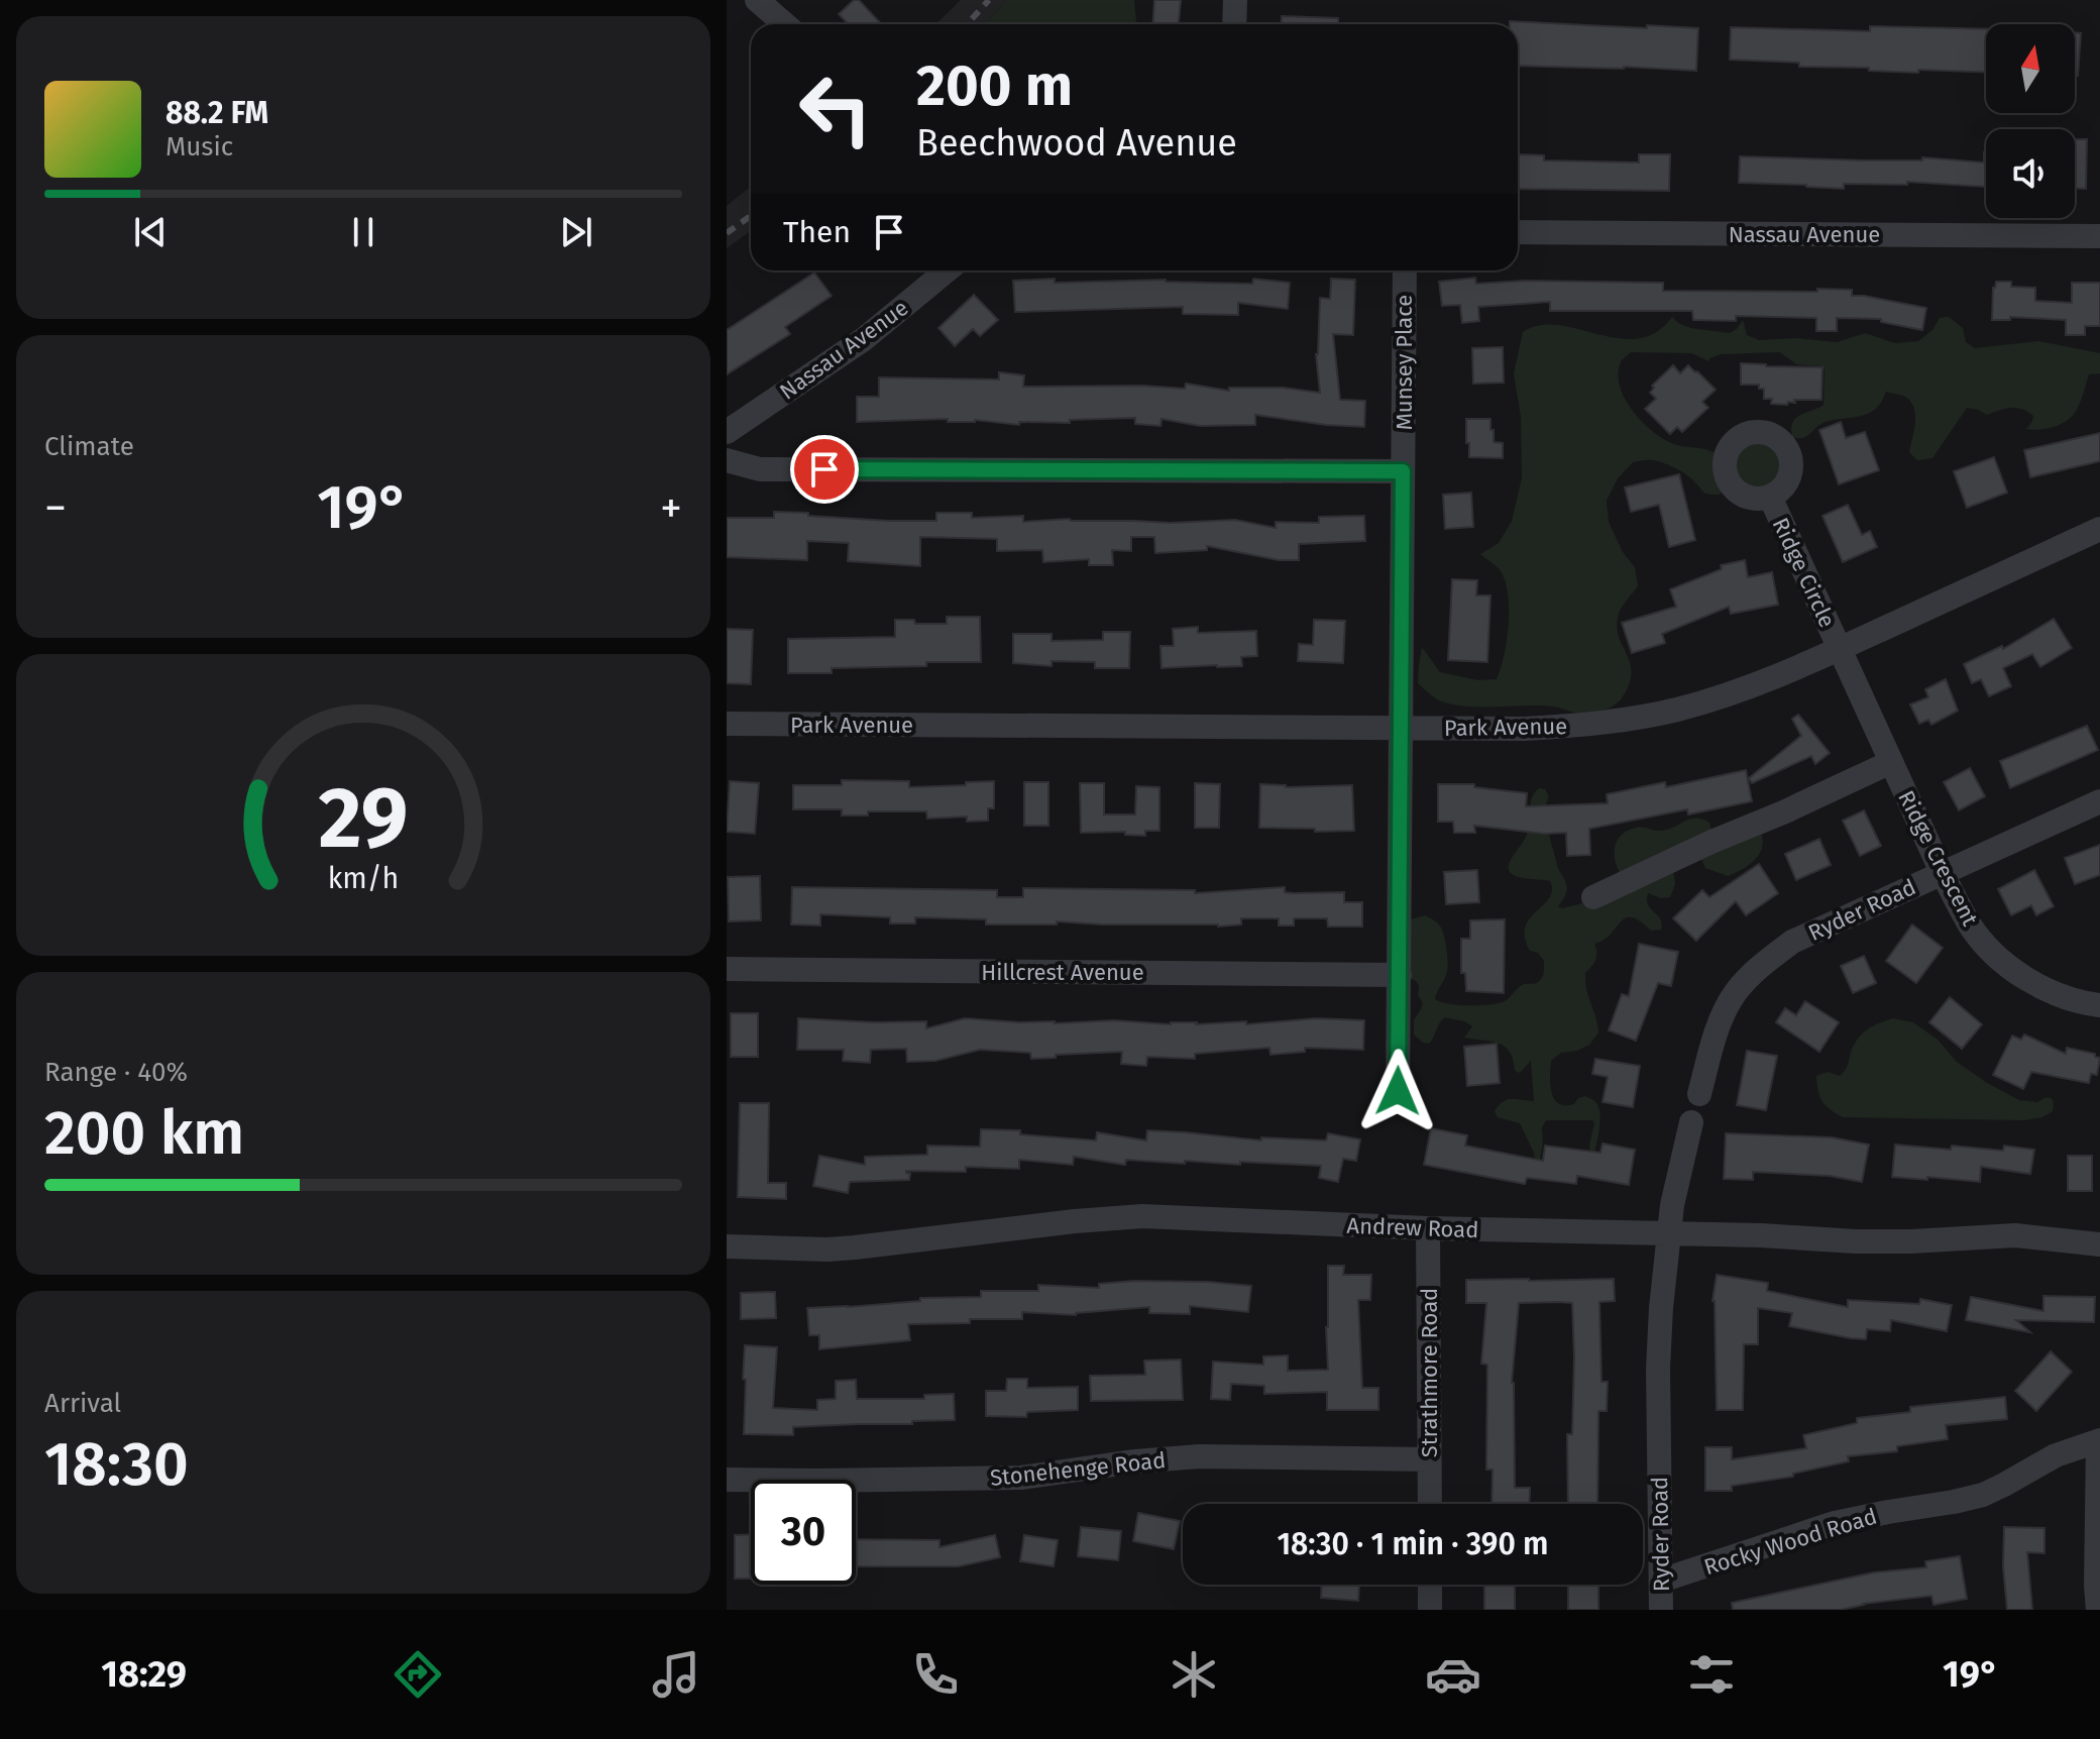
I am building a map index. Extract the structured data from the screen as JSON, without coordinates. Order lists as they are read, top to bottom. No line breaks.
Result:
{"streets":{"street":["Nassau Avenue","Munsey Place","Ridge Circle","Park Avenue","Ridge Crescent","Ryder Road","Hillcrest Avenue","Andrew Road","Strathmore Road","Stonehenge Road","Rocky Wood Road"]},"crossings":[["Munsey Place","Park Avenue"],["Munsey Place","Hillcrest Avenue"],["Ridge Circle","Park Avenue"],["Ridge Circle","Ridge Crescent"],["Park Avenue","Ridge Crescent"],["Ridge Crescent","Ryder Road"],["Ryder Road","Andrew Road"],["Ryder Road","Rocky Wood Road"],["Andrew Road","Strathmore Road"],["Strathmore Road","Stonehenge Road"]],"north":"top","page":{"turn":["200 m","Beechwood Avenue"],"song":["88.2 FM","Music"],"then":"Then","tile":["Climate",["Range · 40%","200 km"],["Arrival","18:30"]],"heat":["−","19°","+"],"limit":"30","trip":"18:30 · 1 min · 390 m","tabs":["18:29","19°"],"gauge":["29","km/h"]}}
